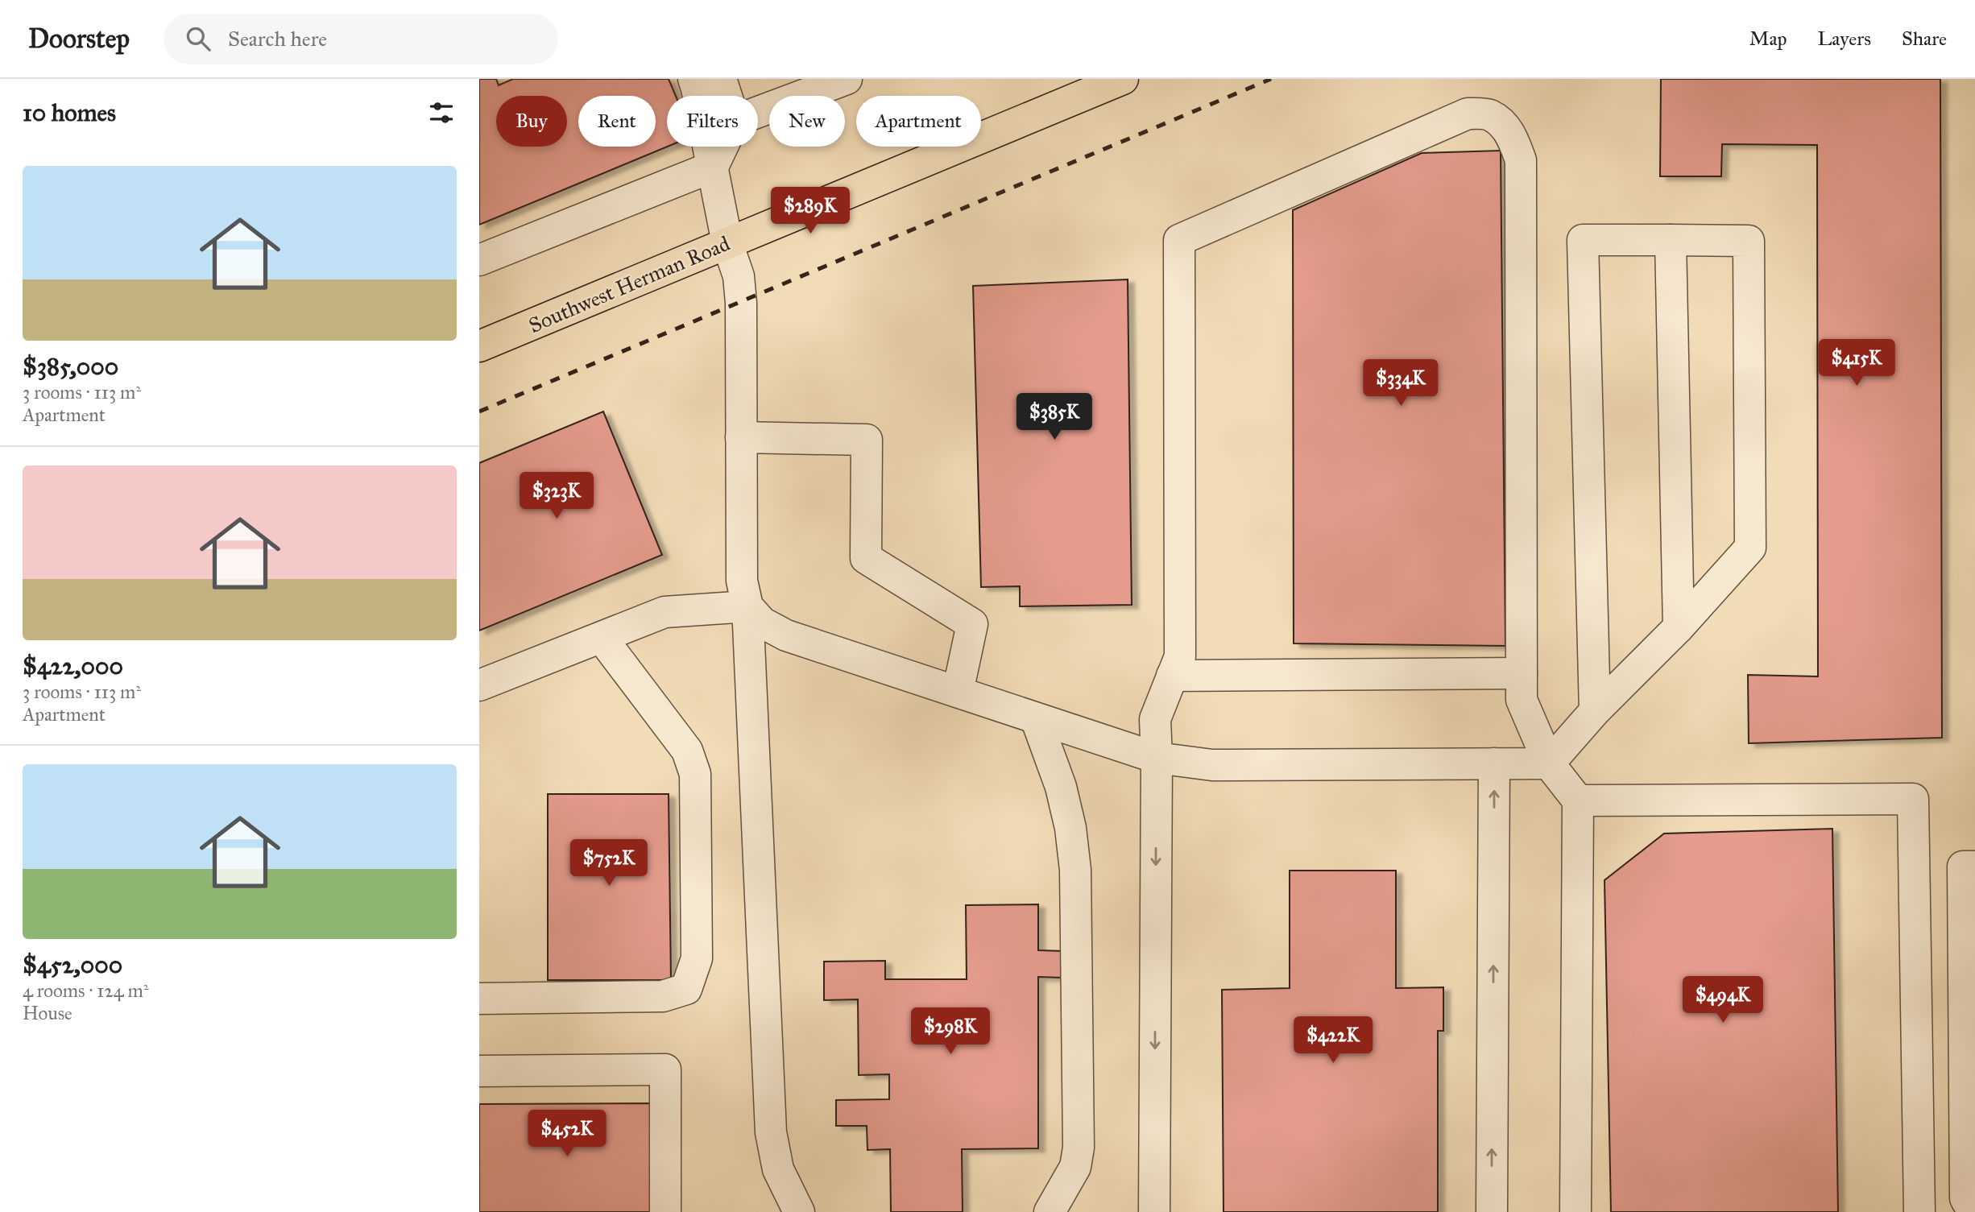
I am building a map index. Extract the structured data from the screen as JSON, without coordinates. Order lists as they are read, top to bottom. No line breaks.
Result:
{"streets":{"main road":["Southwest Herman Road"]},"page":{"header":"Doorstep","search":"Search here","nav":["Map","Layers","Share"],"heading":"10 homes","chip":["Buy","Rent","Filters","New","Apartment"],"list":[{"name":"$385,000","note":"3 rooms · 113 m² · Apartment"},{"name":"$422,000","note":"3 rooms · 113 m² · Apartment"},{"name":"$452,000","note":"4 rooms · 124 m² · House"}],"price":["$289K","$415K","$334K","$385K","$323K","$752K","$494K","$298K","$422K","$452K"]}}
